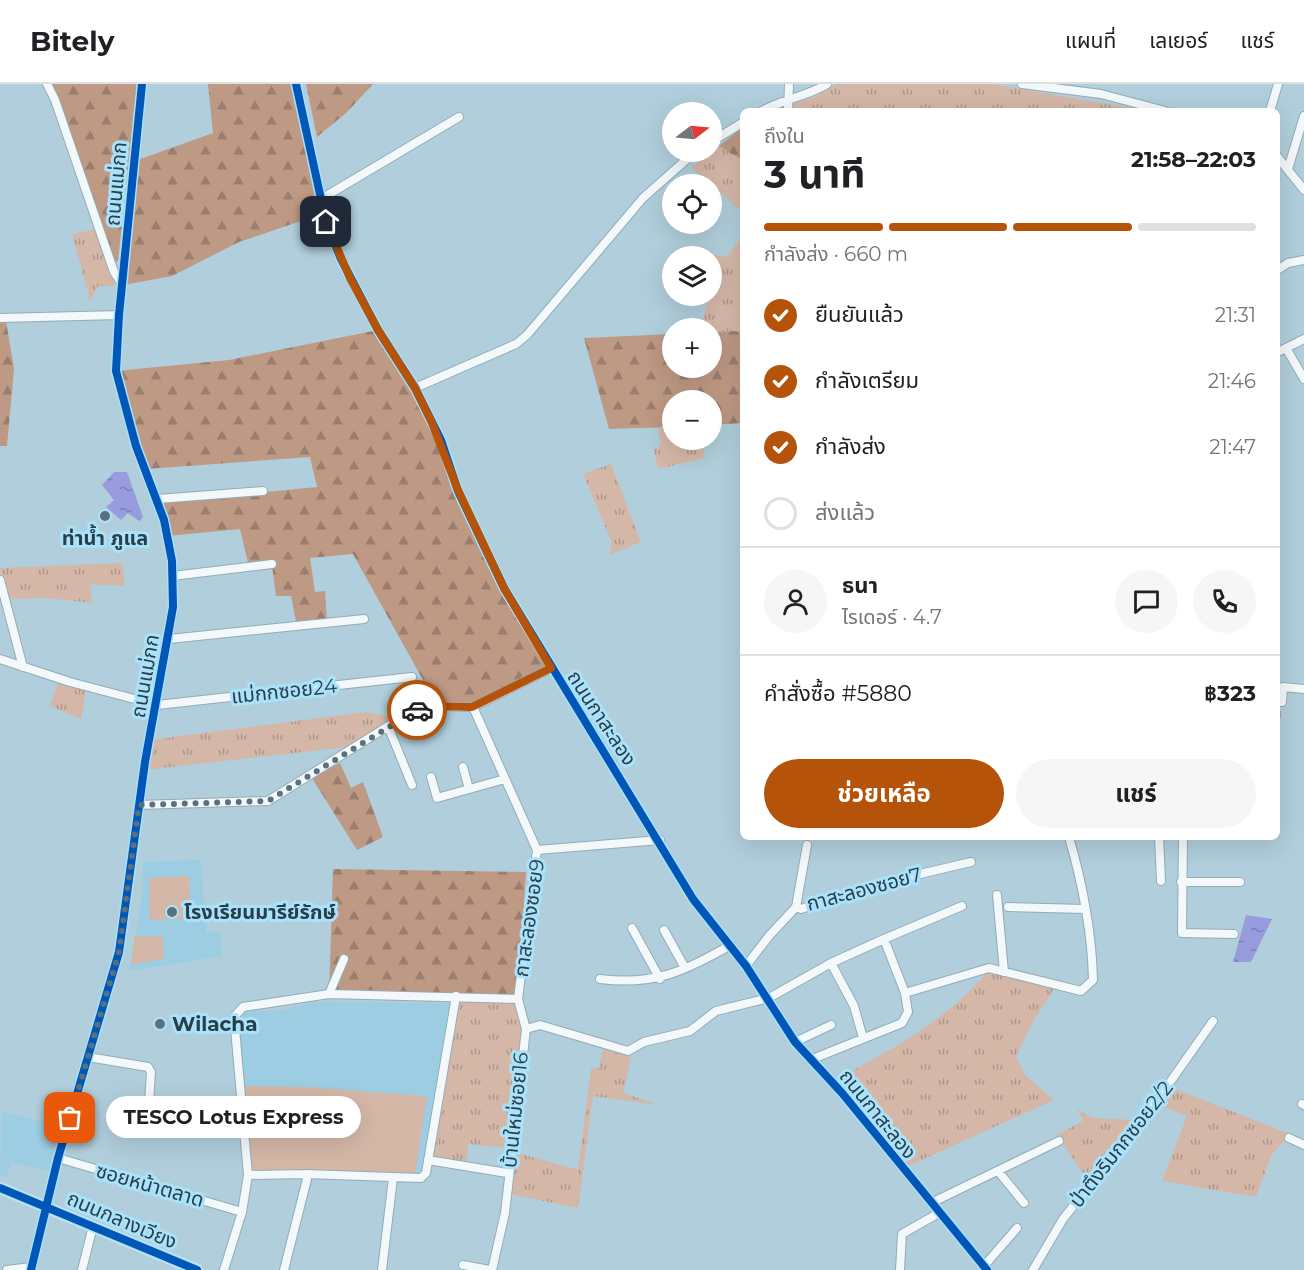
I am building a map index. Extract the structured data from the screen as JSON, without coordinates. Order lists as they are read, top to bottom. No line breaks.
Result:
{"streets":{"main road":["ถนนกลางเวียง"],"street":["ถนนแม่กก","แม่กกซอย24","ถนนกาสะลอง","กาสะลองซอย7","กาสะลองซอย9","บ้านใหม่ซอย16","ป่าตึงริมกกซอย2/2","ซอยหน้าตลาด"]},"crossings":[["ถนนแม่กก","แม่กกซอย24"],["ถนนแม่กก","ซอยหน้าตลาด"],["ถนนแม่กก","ถนนกลางเวียง"],["ถนนกาสะลอง","กาสะลองซอย7"],["ถนนกาสะลอง","กาสะลองซอย9"],["ถนนกาสะลอง","บ้านใหม่ซอย16"]],"places":["ท่าน้ำ ภูแล","โรงเรียนมารีย์รักษ์","Wilacha","TESCO Lotus Express"],"north":"right","page":{"header":"Bitely","nav":["แผนที่","เลเยอร์","แชร์"],"map_buttons":["+","−"],"heading":["3 นาที","ถึงใน","21:58–22:03"],"panel":["ธนา","ไรเดอร์ · 4.7","คำสั่งซื้อ #5880","฿323"],"bar":"กำลังส่ง · 660 m","list":[["ยืนยันแล้ว","21:31"],["กำลังเตรียม","21:46"],["กำลังส่ง","21:47"],"ส่งแล้ว"],"buttons":["ช่วยเหลือ","แชร์"],"bubble":"TESCO Lotus Express"}}
